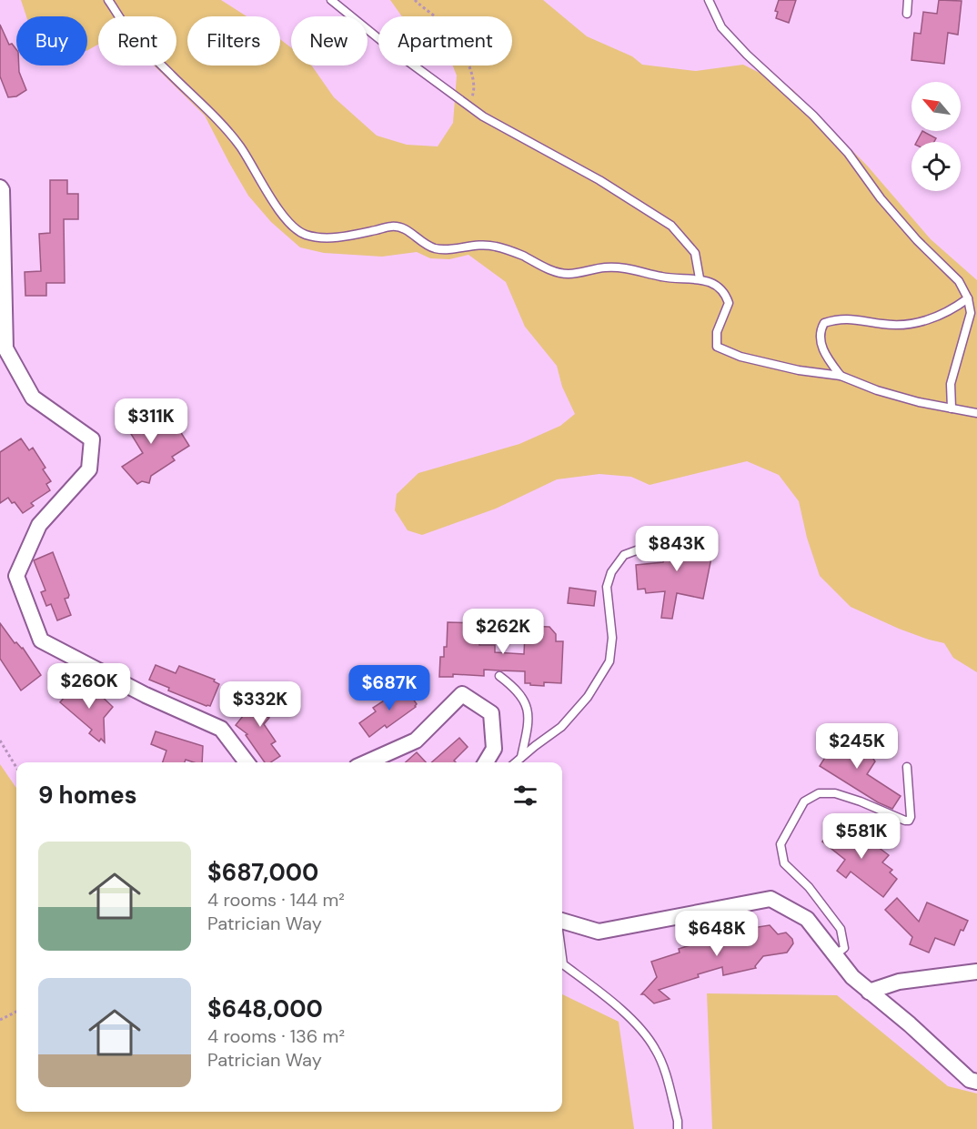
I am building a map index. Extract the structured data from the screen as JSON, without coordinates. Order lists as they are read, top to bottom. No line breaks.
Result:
{"north":"top left","page":{"chip":["Buy","Rent","Filters","New","Apartment"],"price":["$311K","$843K","$262K","$260K","$687K","$332K","$245K","$581K","$648K"],"heading":"9 homes","list":[{"name":"$687,000","note":"4 rooms · 144 m² · Patrician Way"},{"name":"$648,000","note":"4 rooms · 136 m² · Patrician Way"}]}}
